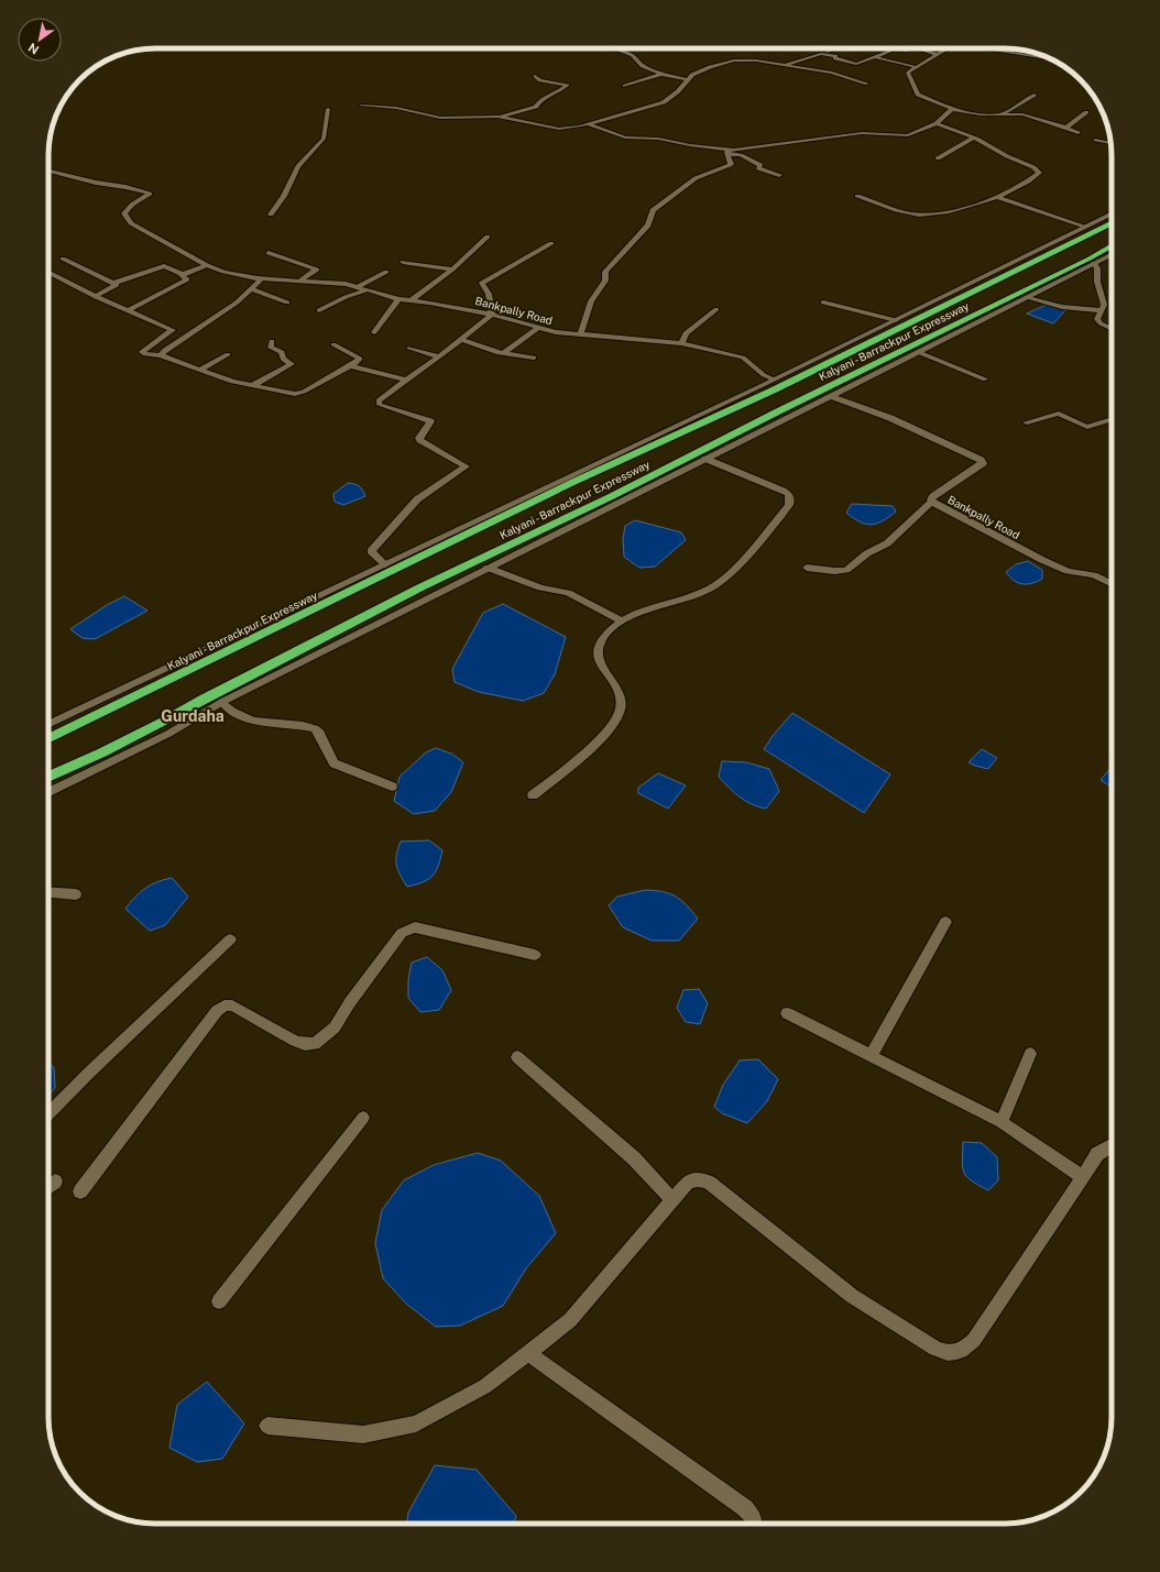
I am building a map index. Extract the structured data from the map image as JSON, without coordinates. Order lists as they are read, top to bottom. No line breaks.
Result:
{"streets":{"highway":["Kalyani - Barrackpur Expressway"],"street":["Bankpally Road"]},"districts":["Gurdaha"],"north":"bottom left"}
